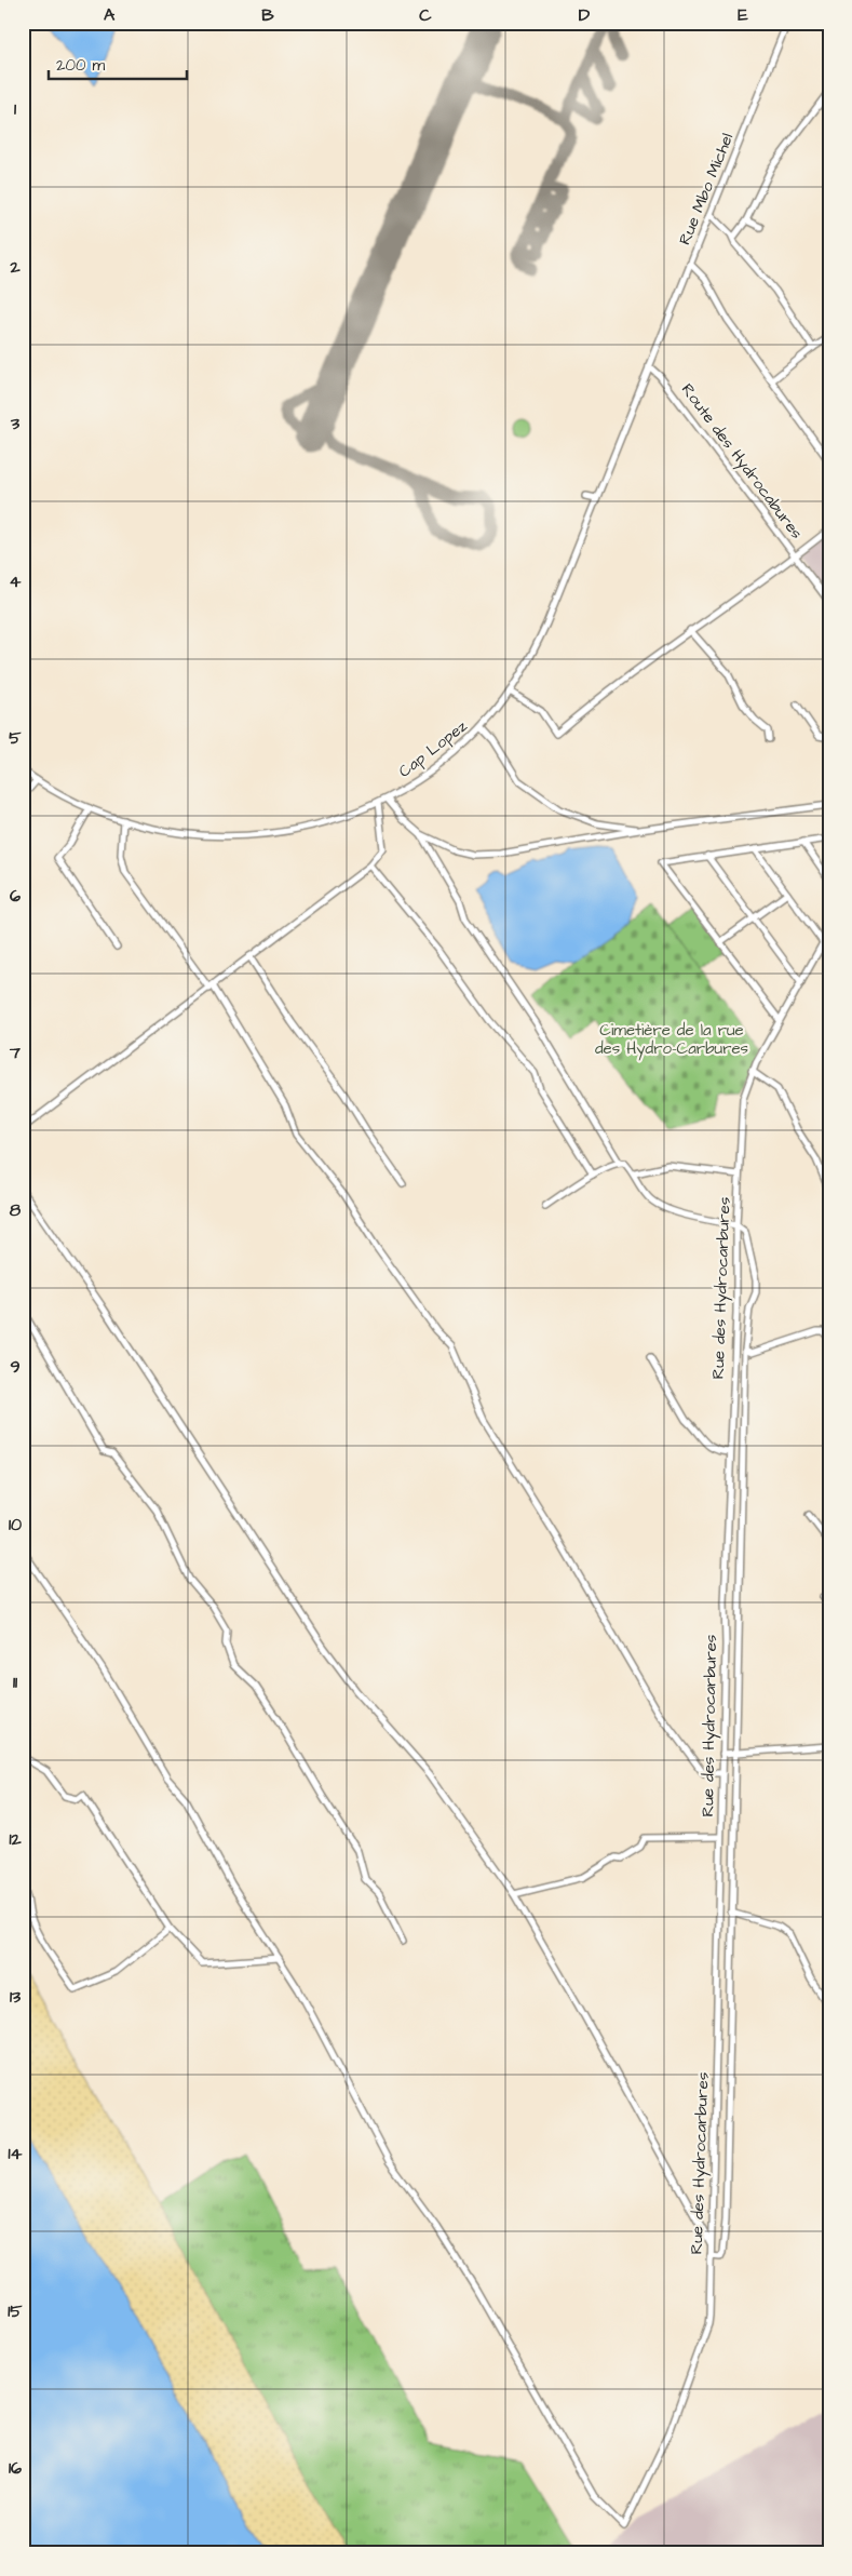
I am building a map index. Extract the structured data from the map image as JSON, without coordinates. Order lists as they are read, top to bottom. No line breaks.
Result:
{"streets":{"street":["Rue Mbo Michel","Route des Hydrocabures","Cap Lopez","Rue des Hydrocarbures"]},"crossings":[["Rue Mbo Michel","Route des Hydrocabures"],["Rue Mbo Michel","Cap Lopez"],["Route des Hydrocabures","Cap Lopez"]],"parks":["Cimetière de la rue des Hydro-Carbures"],"scale_bar":"200 m","grid":{"columns":["A","B","C","D","E"],"rows":["1","2","3","4","5","6","7","8","9","10","11","12","13","14","15","16"]}}
